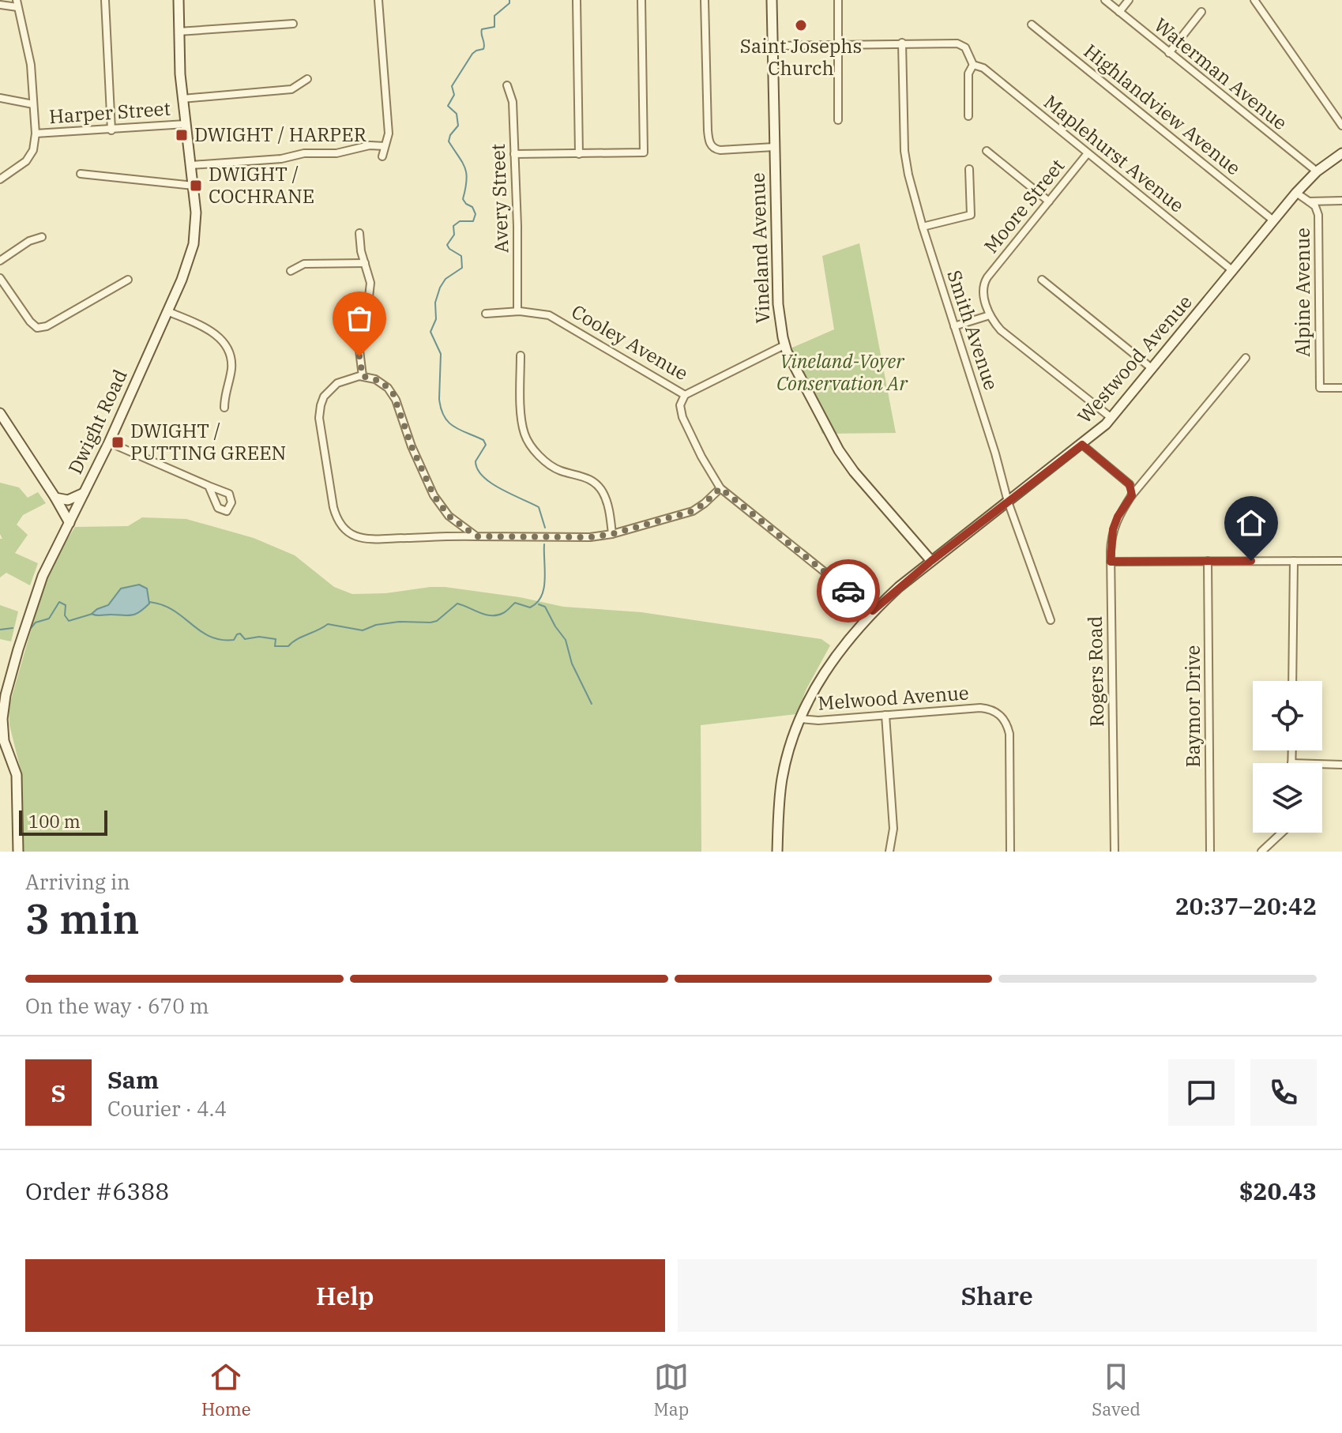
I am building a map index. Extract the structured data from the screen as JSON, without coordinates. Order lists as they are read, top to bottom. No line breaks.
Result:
{"streets":{"street":["Waterman Avenue","Highlandview Avenue","Harper Street","Maplehurst Avenue","Avery Street","Moore Street","Vineland Avenue","Alpine Avenue","Smith Avenue","Cooley Avenue","Westwood Avenue","Dwight Road","Rogers Road","Melwood Avenue","Baymor Drive"]},"crossings":[["Waterman Avenue","Westwood Avenue"],["Highlandview Avenue","Westwood Avenue"],["Harper Street","Dwight Road"],["Maplehurst Avenue","Moore Street"],["Maplehurst Avenue","Smith Avenue"],["Maplehurst Avenue","Westwood Avenue"],["Avery Street","Cooley Avenue"],["Vineland Avenue","Cooley Avenue"],["Vineland Avenue","Westwood Avenue"],["Smith Avenue","Westwood Avenue"],["Westwood Avenue","Melwood Avenue"]],"parks":["Vineland-Voyer Conservation Ar"],"places":{"other":["Saint Josephs Church"],"transit":["DWIGHT / HARPER","DWIGHT / COCHRANE","DWIGHT / PUTTING GREEN"]},"scale_bar":"100 m","page":{"scale":"100 m","heading":["3 min","Arriving in","20:37–20:42"],"panel":["Sam","Courier · 4.4","Order #6388","$20.43"],"bar":"On the way · 670 m","round":"S","buttons":["Help","Share"],"tabs":["Home","Map","Saved"]}}
